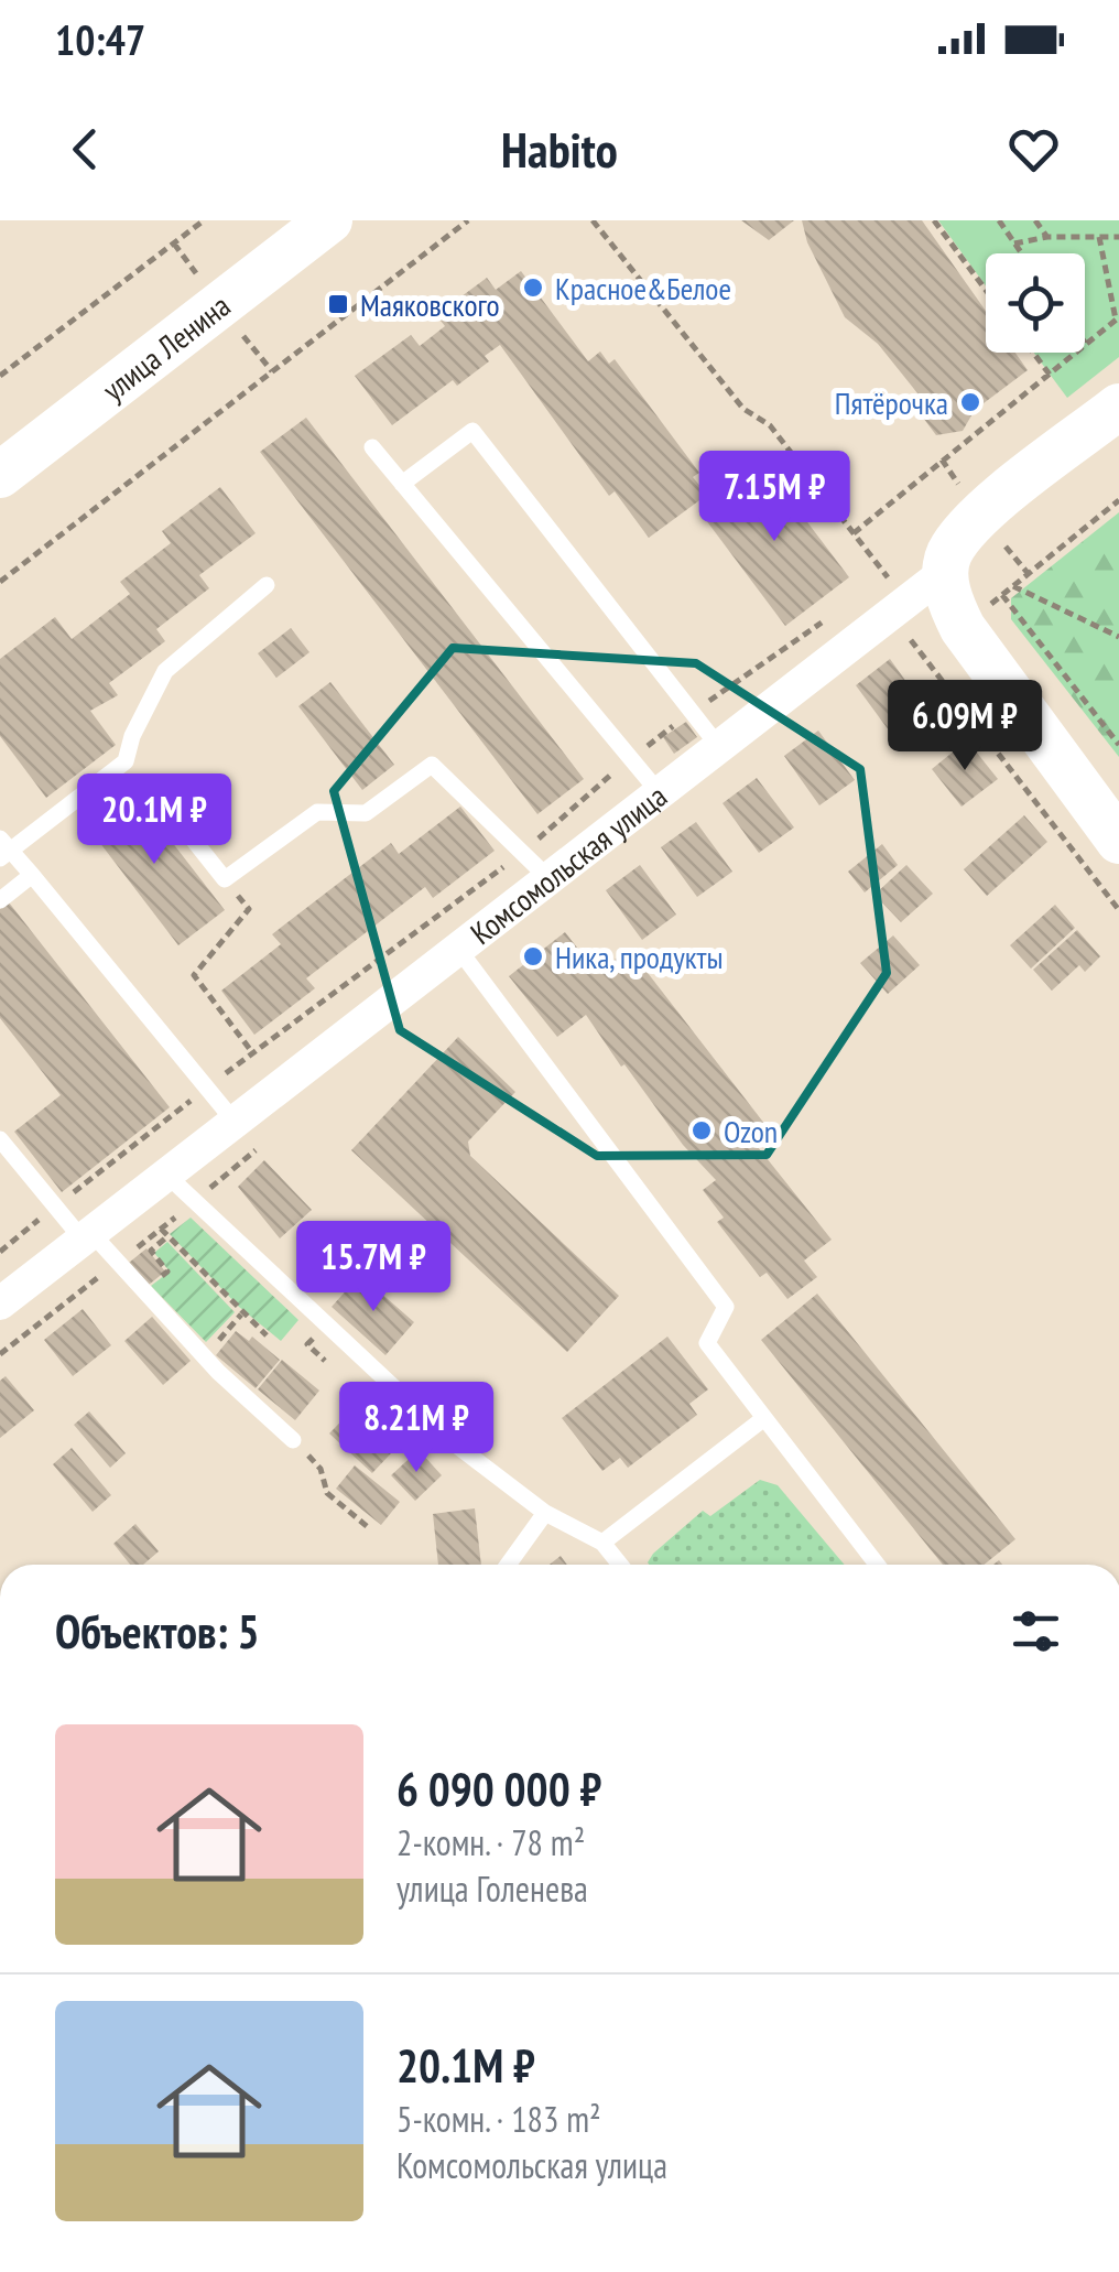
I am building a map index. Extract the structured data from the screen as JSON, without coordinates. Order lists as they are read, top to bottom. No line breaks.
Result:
{"streets":{"main road":["улица Ленина","Комсомольская улица"]},"places":{"other":["Красное&Белое","Пятёрочка","Ника, продукты","Ozon"],"transit":["Маяковского"]},"page":{"status":"10:47","header":"Habito","price":["7.15M ₽","6.09M ₽","20.1M ₽","15.7M ₽","8.21M ₽"],"heading":"Объектов: 5","list":[{"name":"6 090 000 ₽","note":"2-комн. · 78 m² · улица Голенева"},{"name":"20.1M ₽","note":"5-комн. · 183 m² · Комсомольская улица"}]}}
